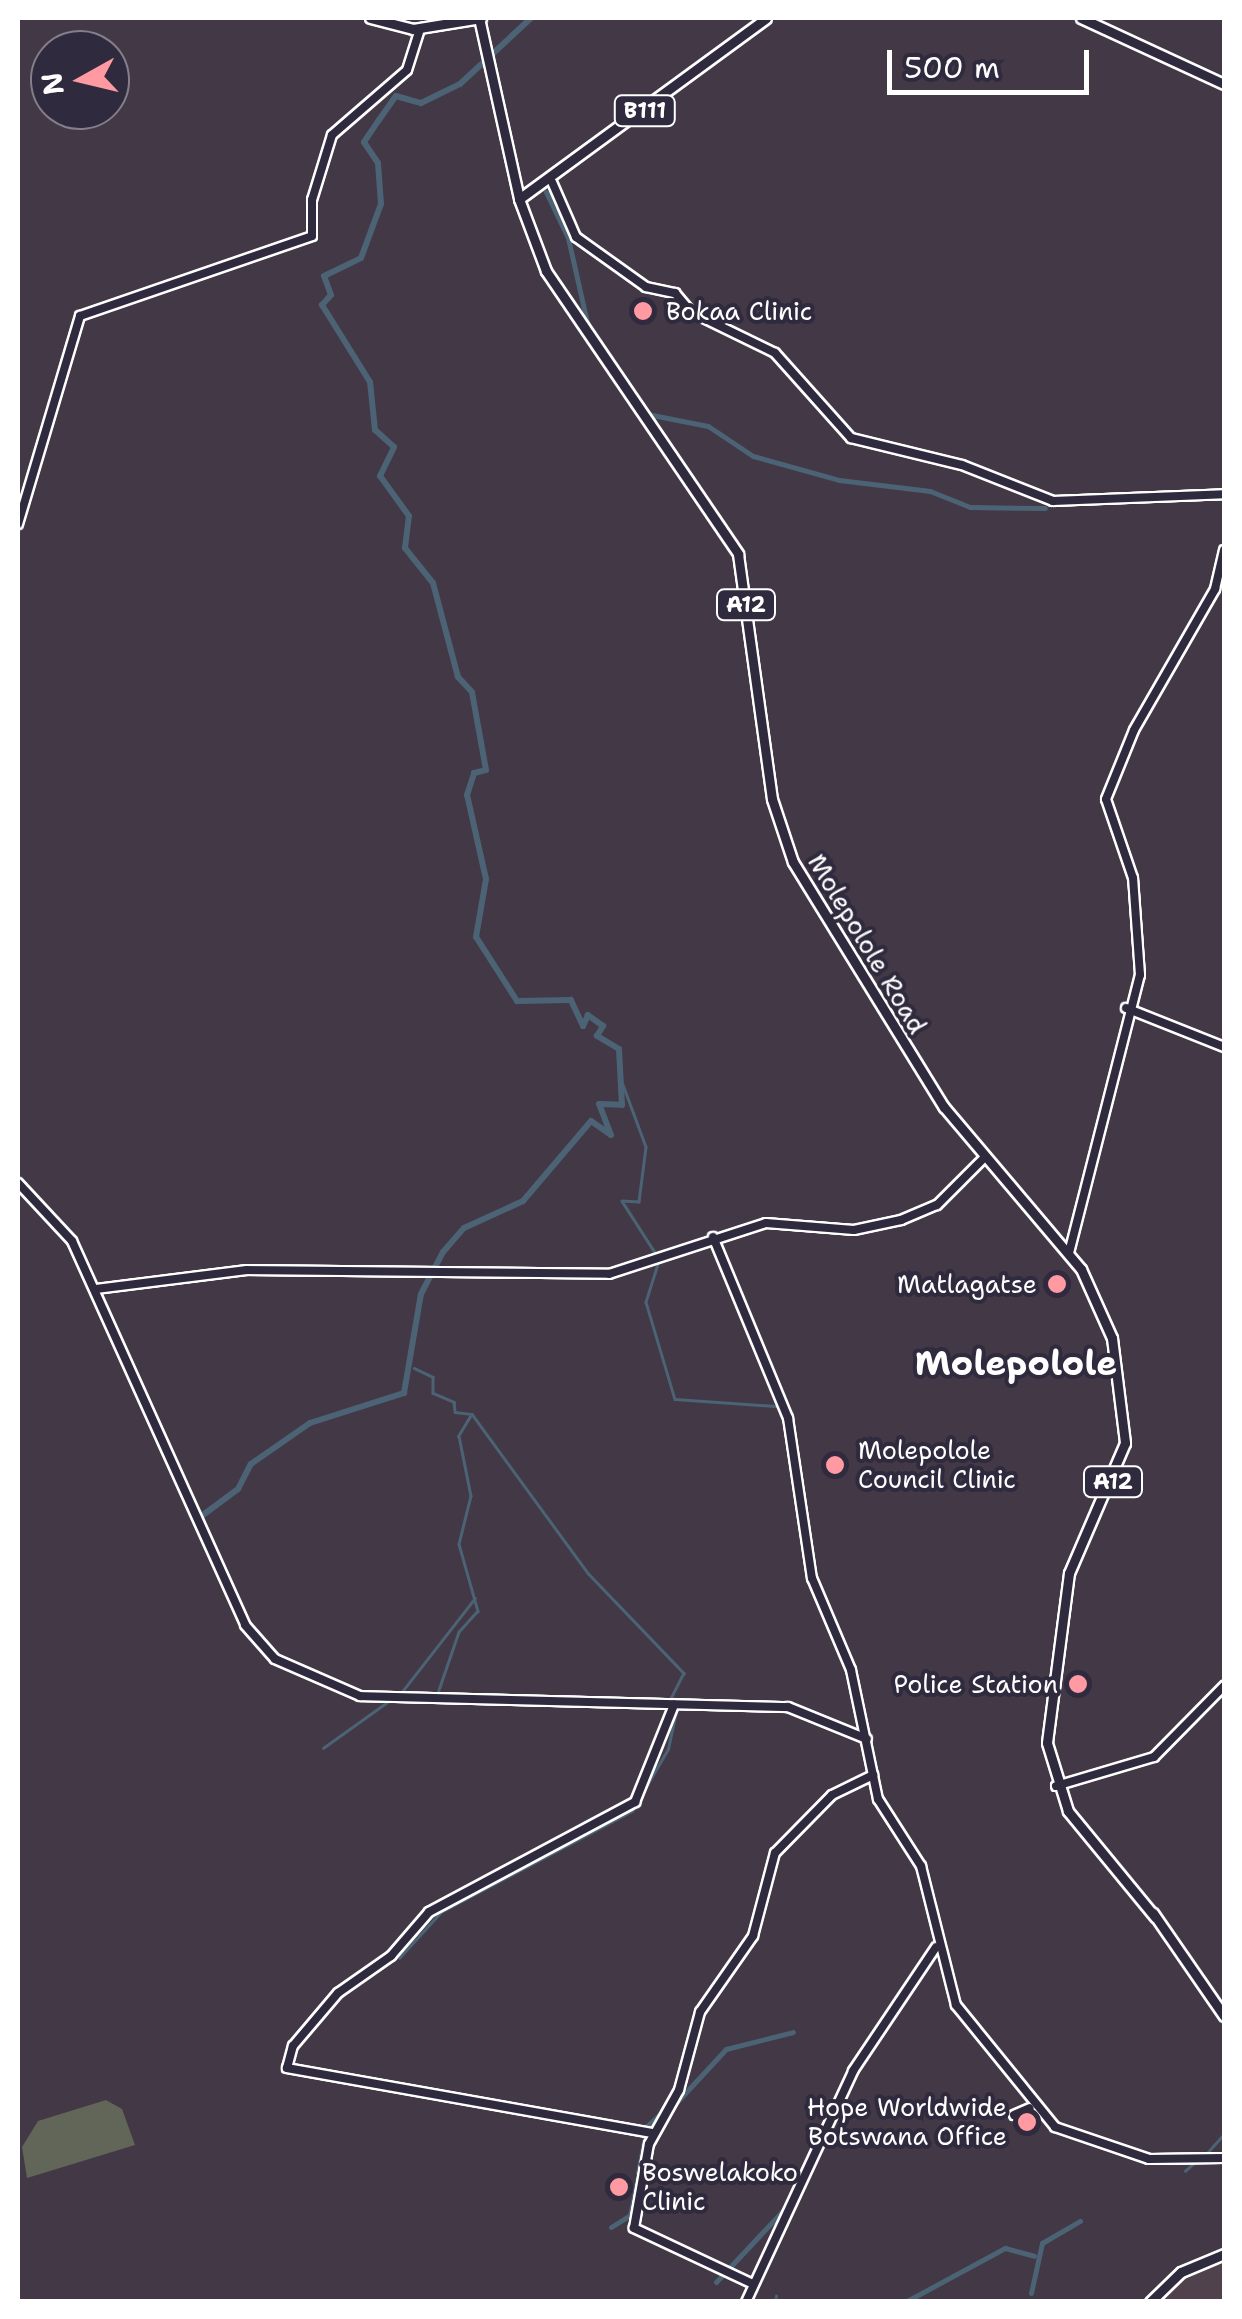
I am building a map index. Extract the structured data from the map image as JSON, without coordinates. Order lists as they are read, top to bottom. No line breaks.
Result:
{"streets":{"main road":["B111","A12","Molepolole Road"]},"crossings":[["B111","Molepolole Road"]],"districts":["Molepolole"],"places":["Bokaa Clinic","Matlagatse","Molepolole Council Clinic","Police Station","Hope Worldwide Botswana Office","Boswelakoko Clinic"],"scale_bar":"500 m","north":"left"}
